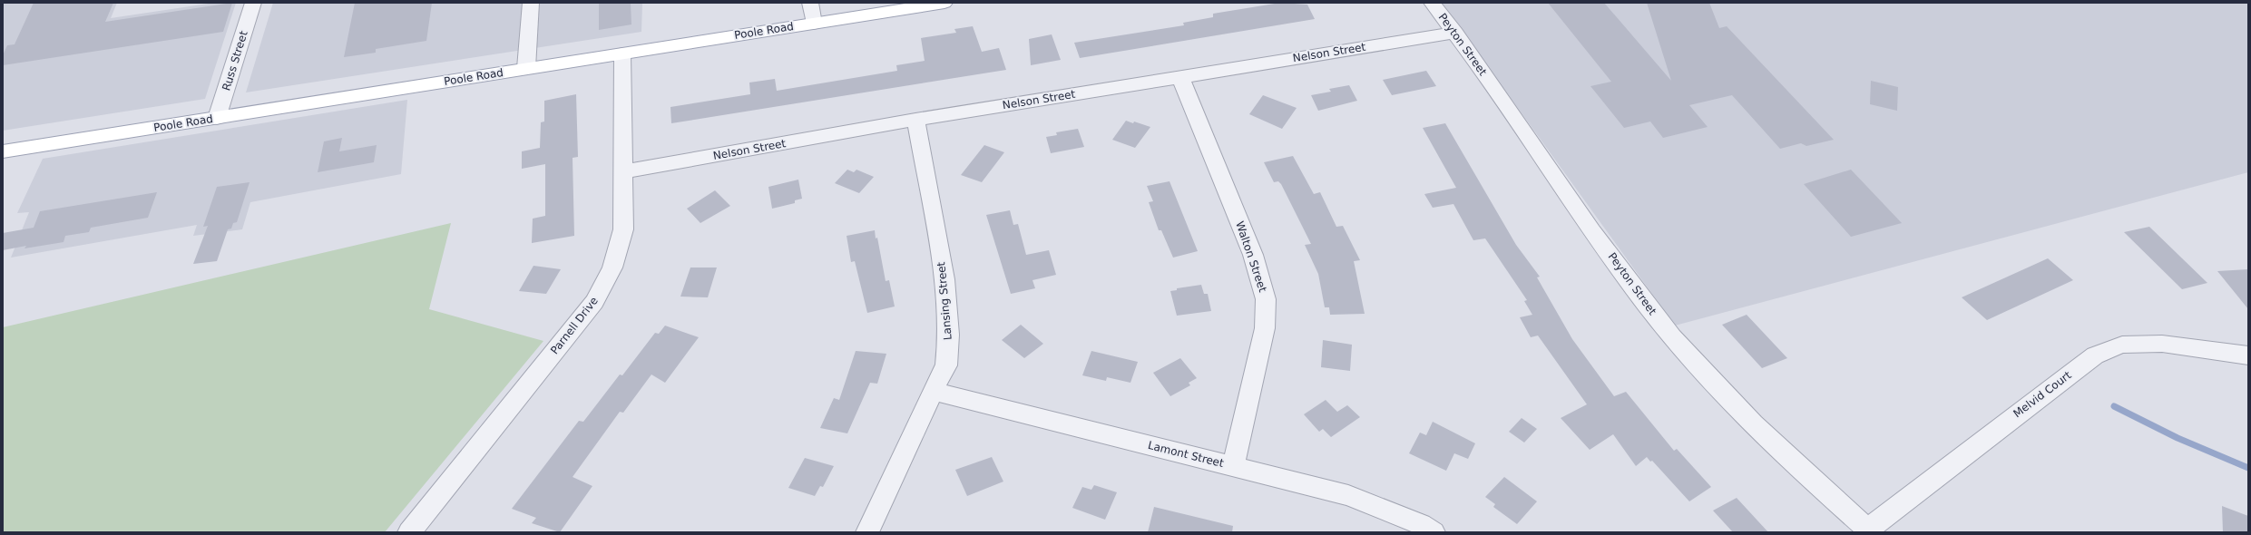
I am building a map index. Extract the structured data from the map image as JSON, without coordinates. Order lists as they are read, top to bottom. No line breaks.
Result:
{"streets":{"main road":["Poole Road"],"street":["Peyton Street","Nelson Street","Russ Street","Walton Street","Lansing Street","Parnell Drive","Melvid Court","Lamont Street"]},"crossings":[["Poole Road","Russ Street"],["Poole Road","Parnell Drive"],["Peyton Street","Nelson Street"],["Peyton Street","Melvid Court"],["Nelson Street","Walton Street"],["Nelson Street","Lansing Street"],["Nelson Street","Parnell Drive"],["Walton Street","Lamont Street"],["Lansing Street","Lamont Street"]]}
